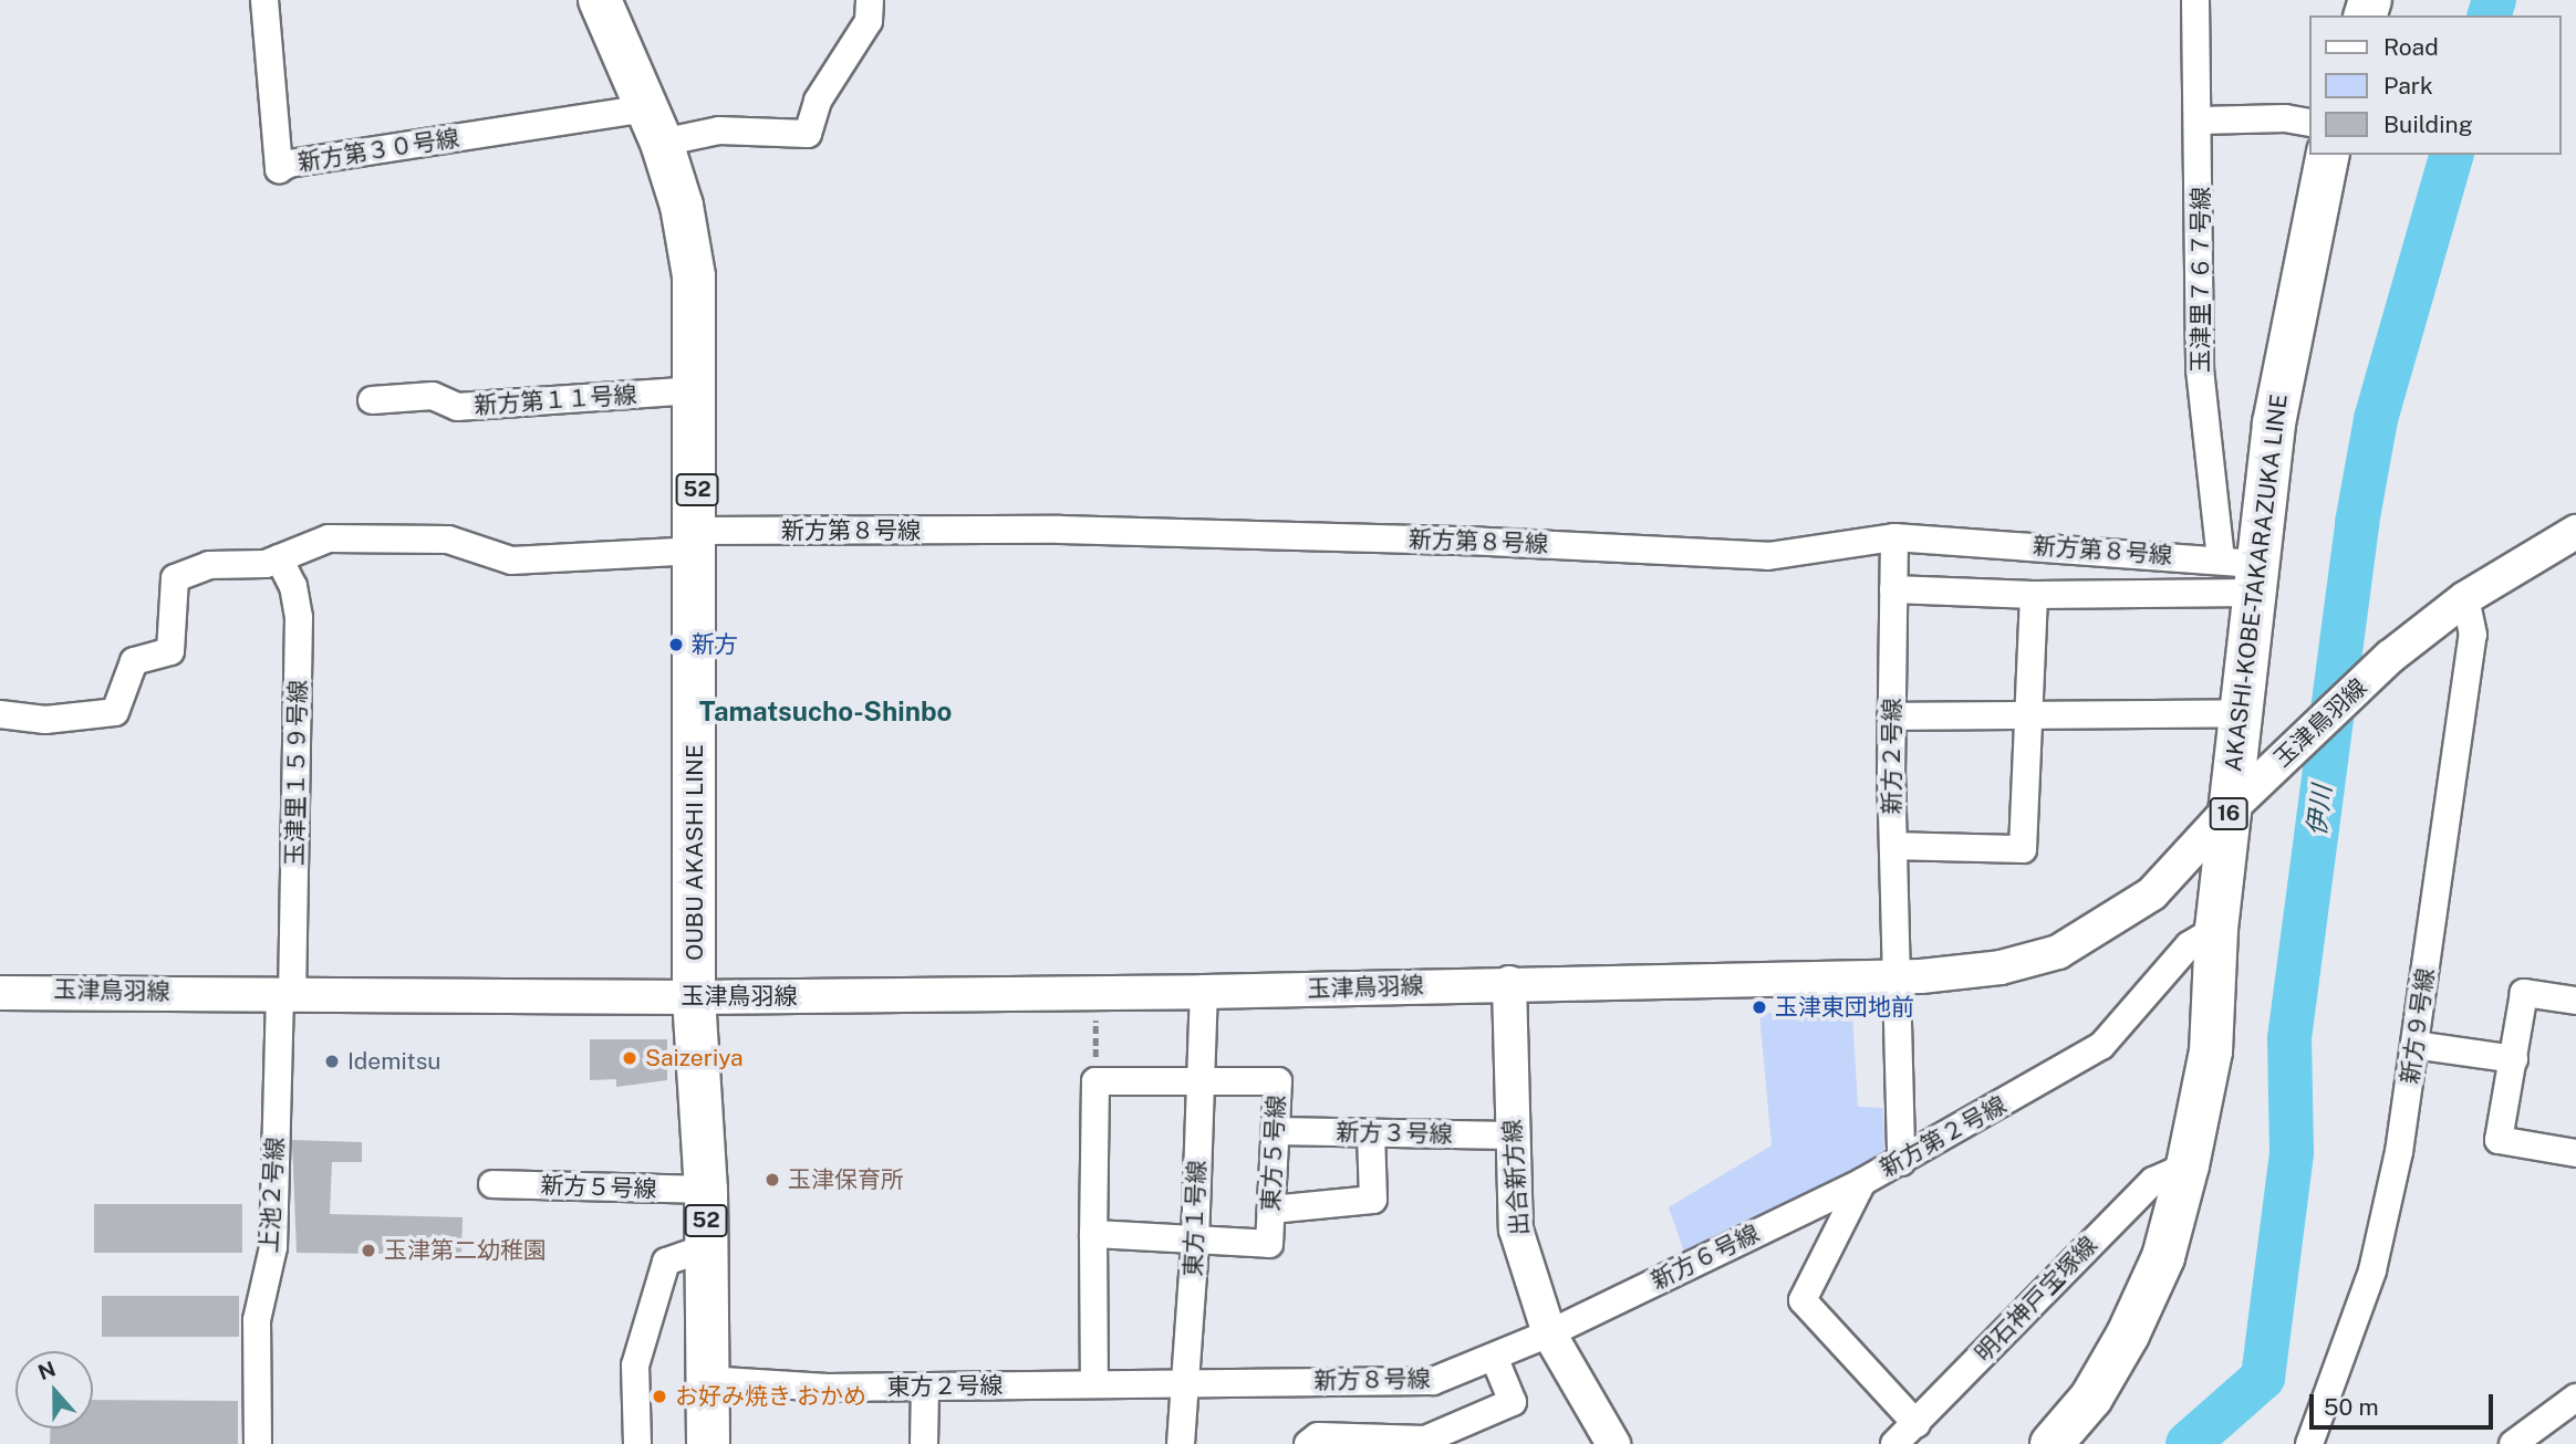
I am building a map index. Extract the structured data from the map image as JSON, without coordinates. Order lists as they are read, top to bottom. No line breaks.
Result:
{"streets":{"main road":["52","AKASHI-KOBE-TAKARAZUKA LINE","16","OUBU AKASHI LINE"],"street":["新方第３０号線","玉津里７６７号線","新方第１１号線","新方第８号線","玉津鳥羽線","新方２号線","玉津里１５９号線","新方９号線","新方３号線","新方第２号線","東方５号線","出合新方線","新方５号線","上池２号線","東方１号線","新方６号線","明石神戸宝塚線","新方８号線","東方２号線"]},"crossings":[["新方第３０号線","OUBU AKASHI LINE"],["玉津里７６７号線","新方第８号線"],["玉津里７６７号線","AKASHI-KOBE-TAKARAZUKA LINE"],["新方第１１号線","OUBU AKASHI LINE"],["新方第８号線","AKASHI-KOBE-TAKARAZUKA LINE"],["新方第８号線","新方２号線"],["新方第８号線","玉津里１５９号線"],["新方第８号線","OUBU AKASHI LINE"],["AKASHI-KOBE-TAKARAZUKA LINE","玉津鳥羽線"],["AKASHI-KOBE-TAKARAZUKA LINE","新方第２号線"],["AKASHI-KOBE-TAKARAZUKA LINE","明石神戸宝塚線"],["玉津鳥羽線","新方２号線"],["玉津鳥羽線","玉津里１５９号線"],["玉津鳥羽線","OUBU AKASHI LINE"],["玉津鳥羽線","新方９号線"],["玉津鳥羽線","出合新方線"],["玉津鳥羽線","上池２号線"],["玉津鳥羽線","東方１号線"],["新方２号線","新方第２号線"],["玉津里１５９号線","上池２号線"],["OUBU AKASHI LINE","新方５号線"],["OUBU AKASHI LINE","東方２号線"],["新方３号線","東方５号線"],["新方３号線","出合新方線"],["新方第２号線","新方６号線"],["新方第２号線","明石神戸宝塚線"],["東方５号線","東方１号線"],["出合新方線","新方６号線"],["出合新方線","新方８号線"],["東方１号線","新方８号線"],["東方１号線","東方２号線"],["新方６号線","新方８号線"],["新方８号線","東方２号線"]],"districts":["Tamatsucho-Shinbo"],"water":["伊川"],"places":["新方","玉津東団地前","Saizeriya","Idemitsu","玉津保育所","玉津第二幼稚園","お好み焼き おかめ"],"legend":["Road","Park","Building"],"scale_bar":"50 m","north":"top"}
